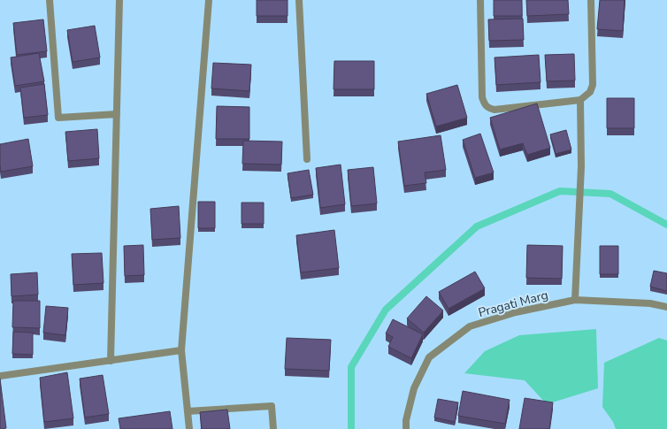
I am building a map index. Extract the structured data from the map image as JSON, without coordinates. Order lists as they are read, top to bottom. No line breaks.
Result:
{"streets":{"street":["Pragati Marg"]}}
